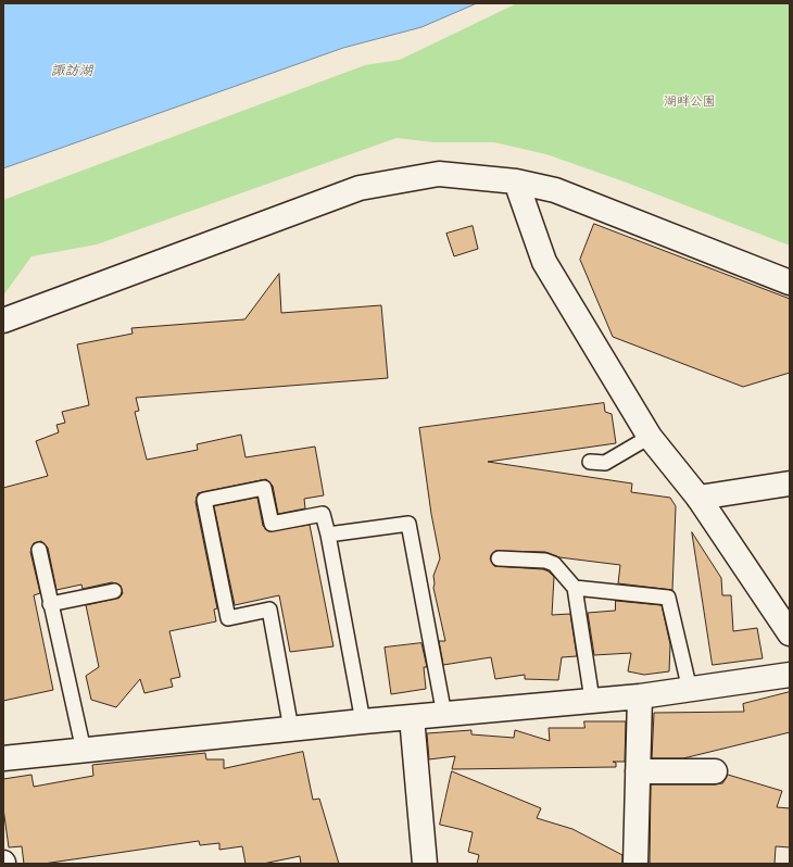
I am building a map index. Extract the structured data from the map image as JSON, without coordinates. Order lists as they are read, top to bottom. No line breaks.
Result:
{"water":["諏訪湖"],"parks":["湖畔公園"]}
